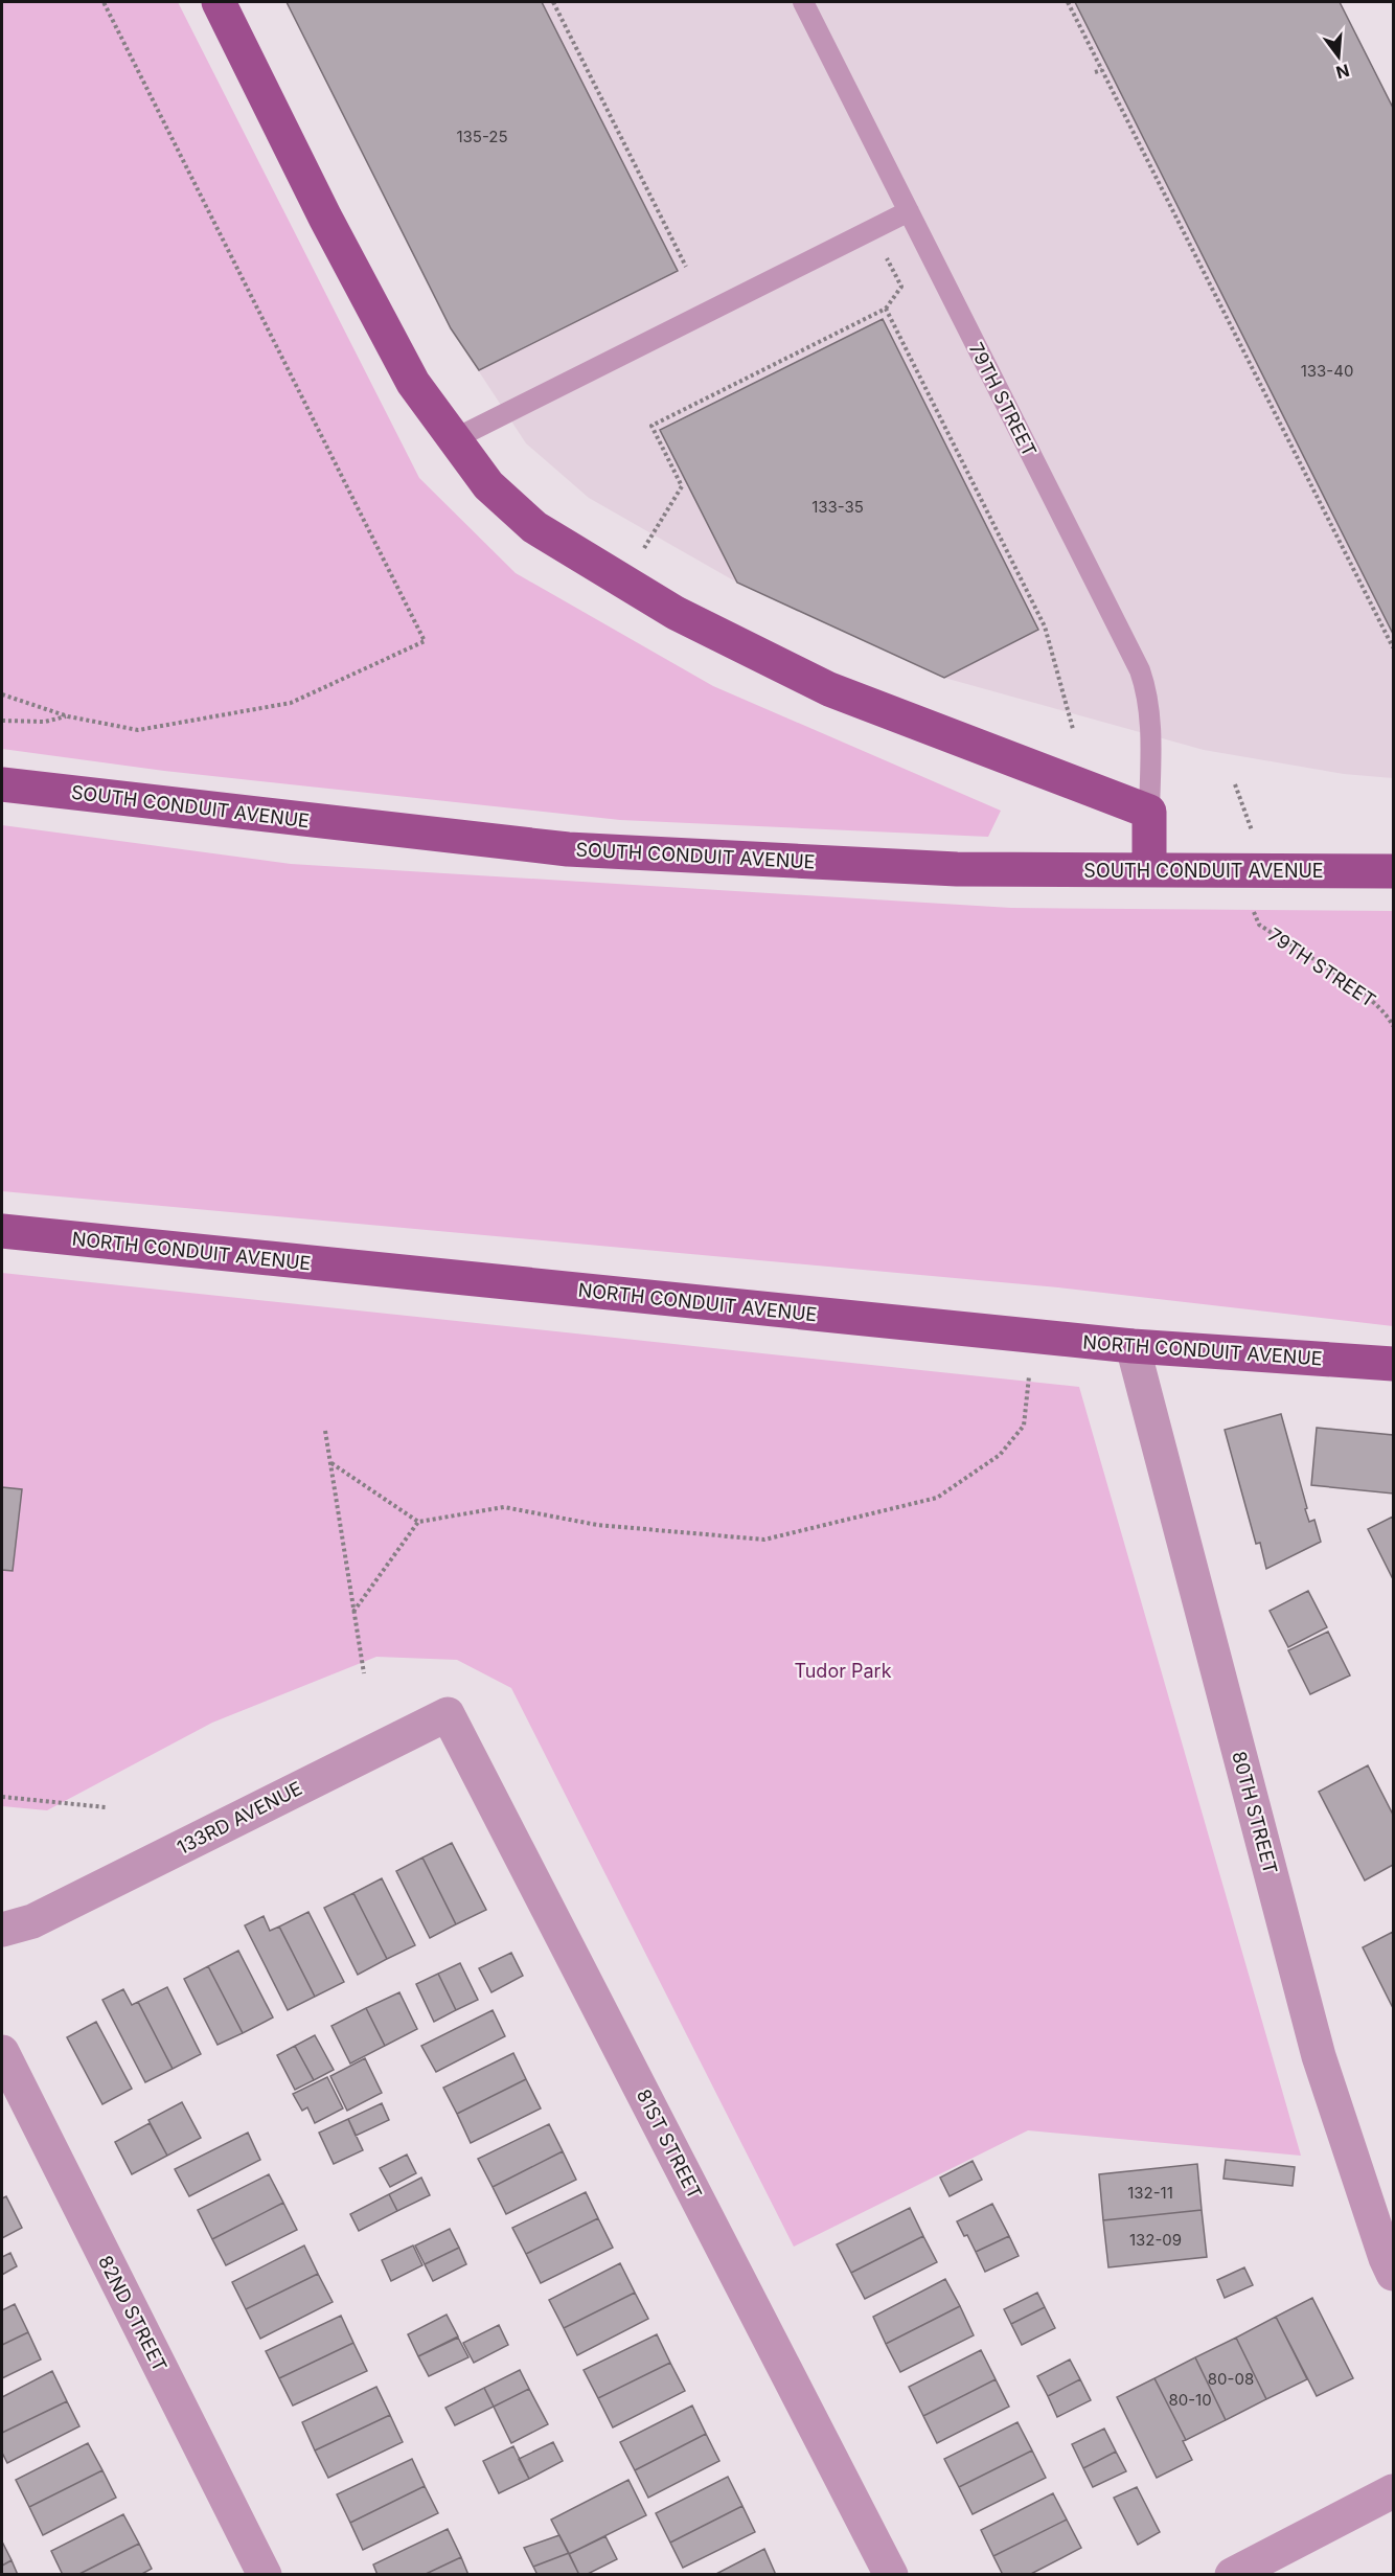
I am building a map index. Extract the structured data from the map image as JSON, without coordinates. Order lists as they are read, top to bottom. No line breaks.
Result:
{"streets":{"main road":["SOUTH CONDUIT AVENUE","NORTH CONDUIT AVENUE"],"street":["80TH STREET","133RD AVENUE","81ST STREET","82ND STREET"],"lane":["79TH STREET"]},"crossings":[["NORTH CONDUIT AVENUE","80TH STREET"],["133RD AVENUE","81ST STREET"]],"parks":["Tudor Park"],"house_numbers":["135-25","133-40","133-35","132-11","132-09","80-08","80-10"],"north":"bottom"}
